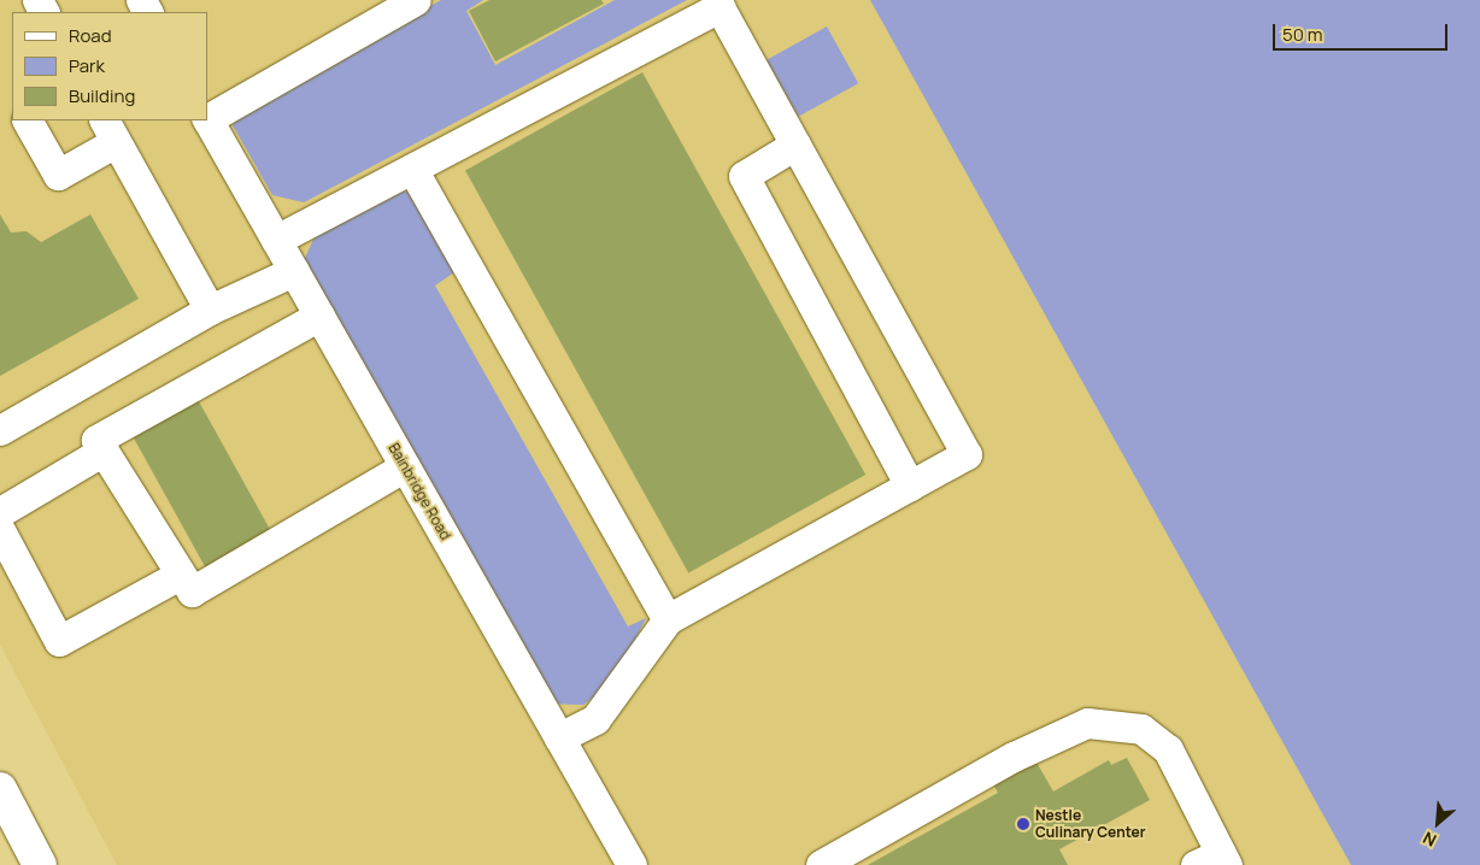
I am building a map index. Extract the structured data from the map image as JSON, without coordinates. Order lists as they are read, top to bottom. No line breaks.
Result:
{"streets":{"street":["Bainbridge Road"]},"places":["Nestle Culinary Center"],"legend":["Road","Park","Building"],"scale_bar":"50 m","north":"bottom left"}
